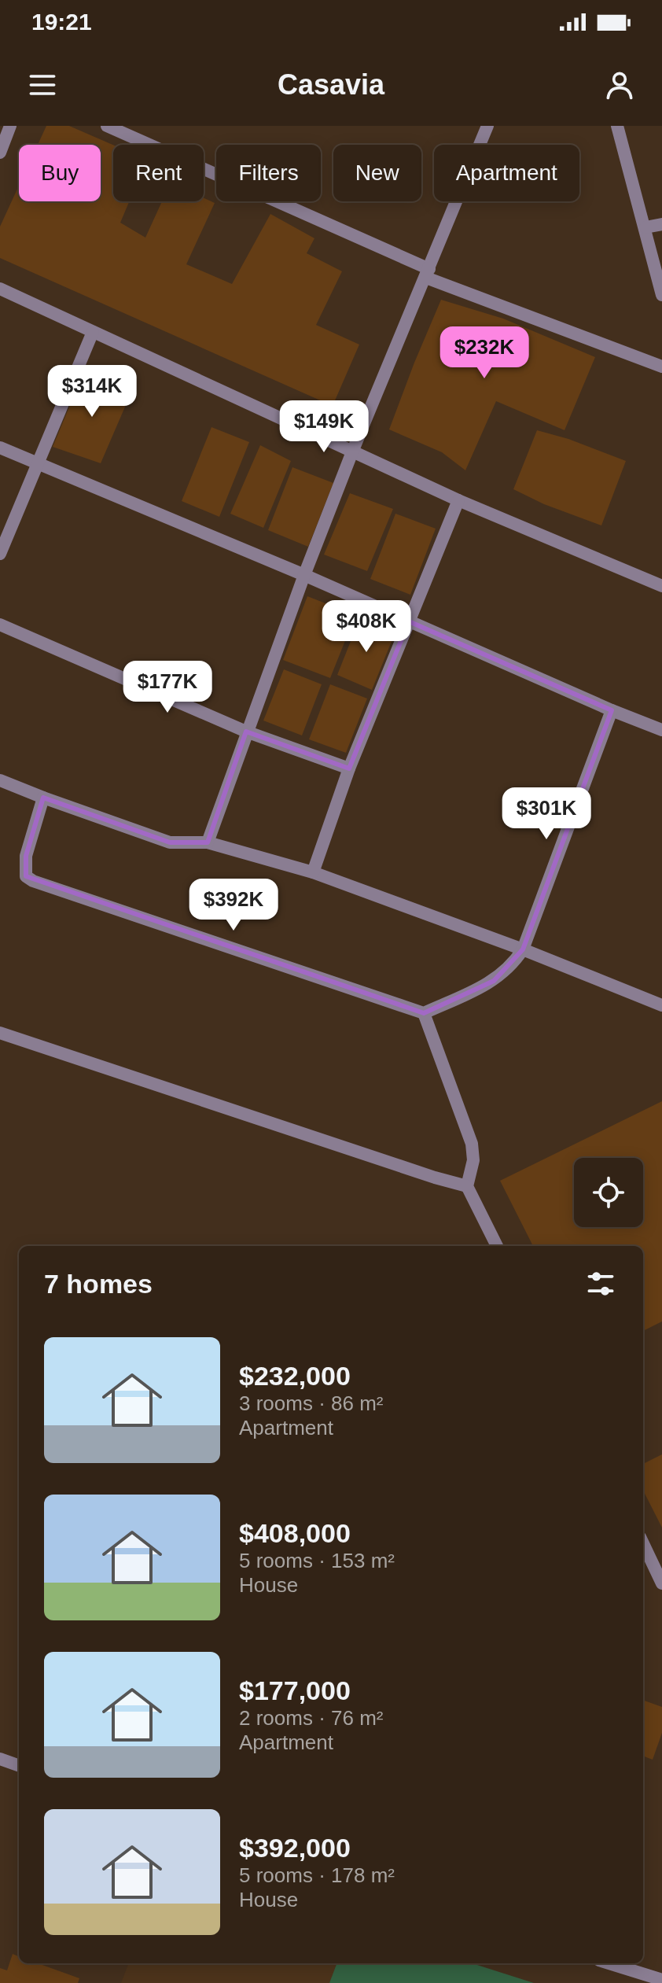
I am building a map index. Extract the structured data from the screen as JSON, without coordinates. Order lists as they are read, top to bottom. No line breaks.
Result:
{"page":{"status":"19:21","header":"Casavia","chip":["Buy","Rent","Filters","New","Apartment"],"price":["$232K","$314K","$149K","$408K","$177K","$301K","$392K"],"heading":"7 homes","list":[{"name":"$232,000","note":"3 rooms · 86 m² · Apartment"},{"name":"$408,000","note":"5 rooms · 153 m² · House"},{"name":"$177,000","note":"2 rooms · 76 m² · Apartment"},{"name":"$392,000","note":"5 rooms · 178 m² · House"}]}}
